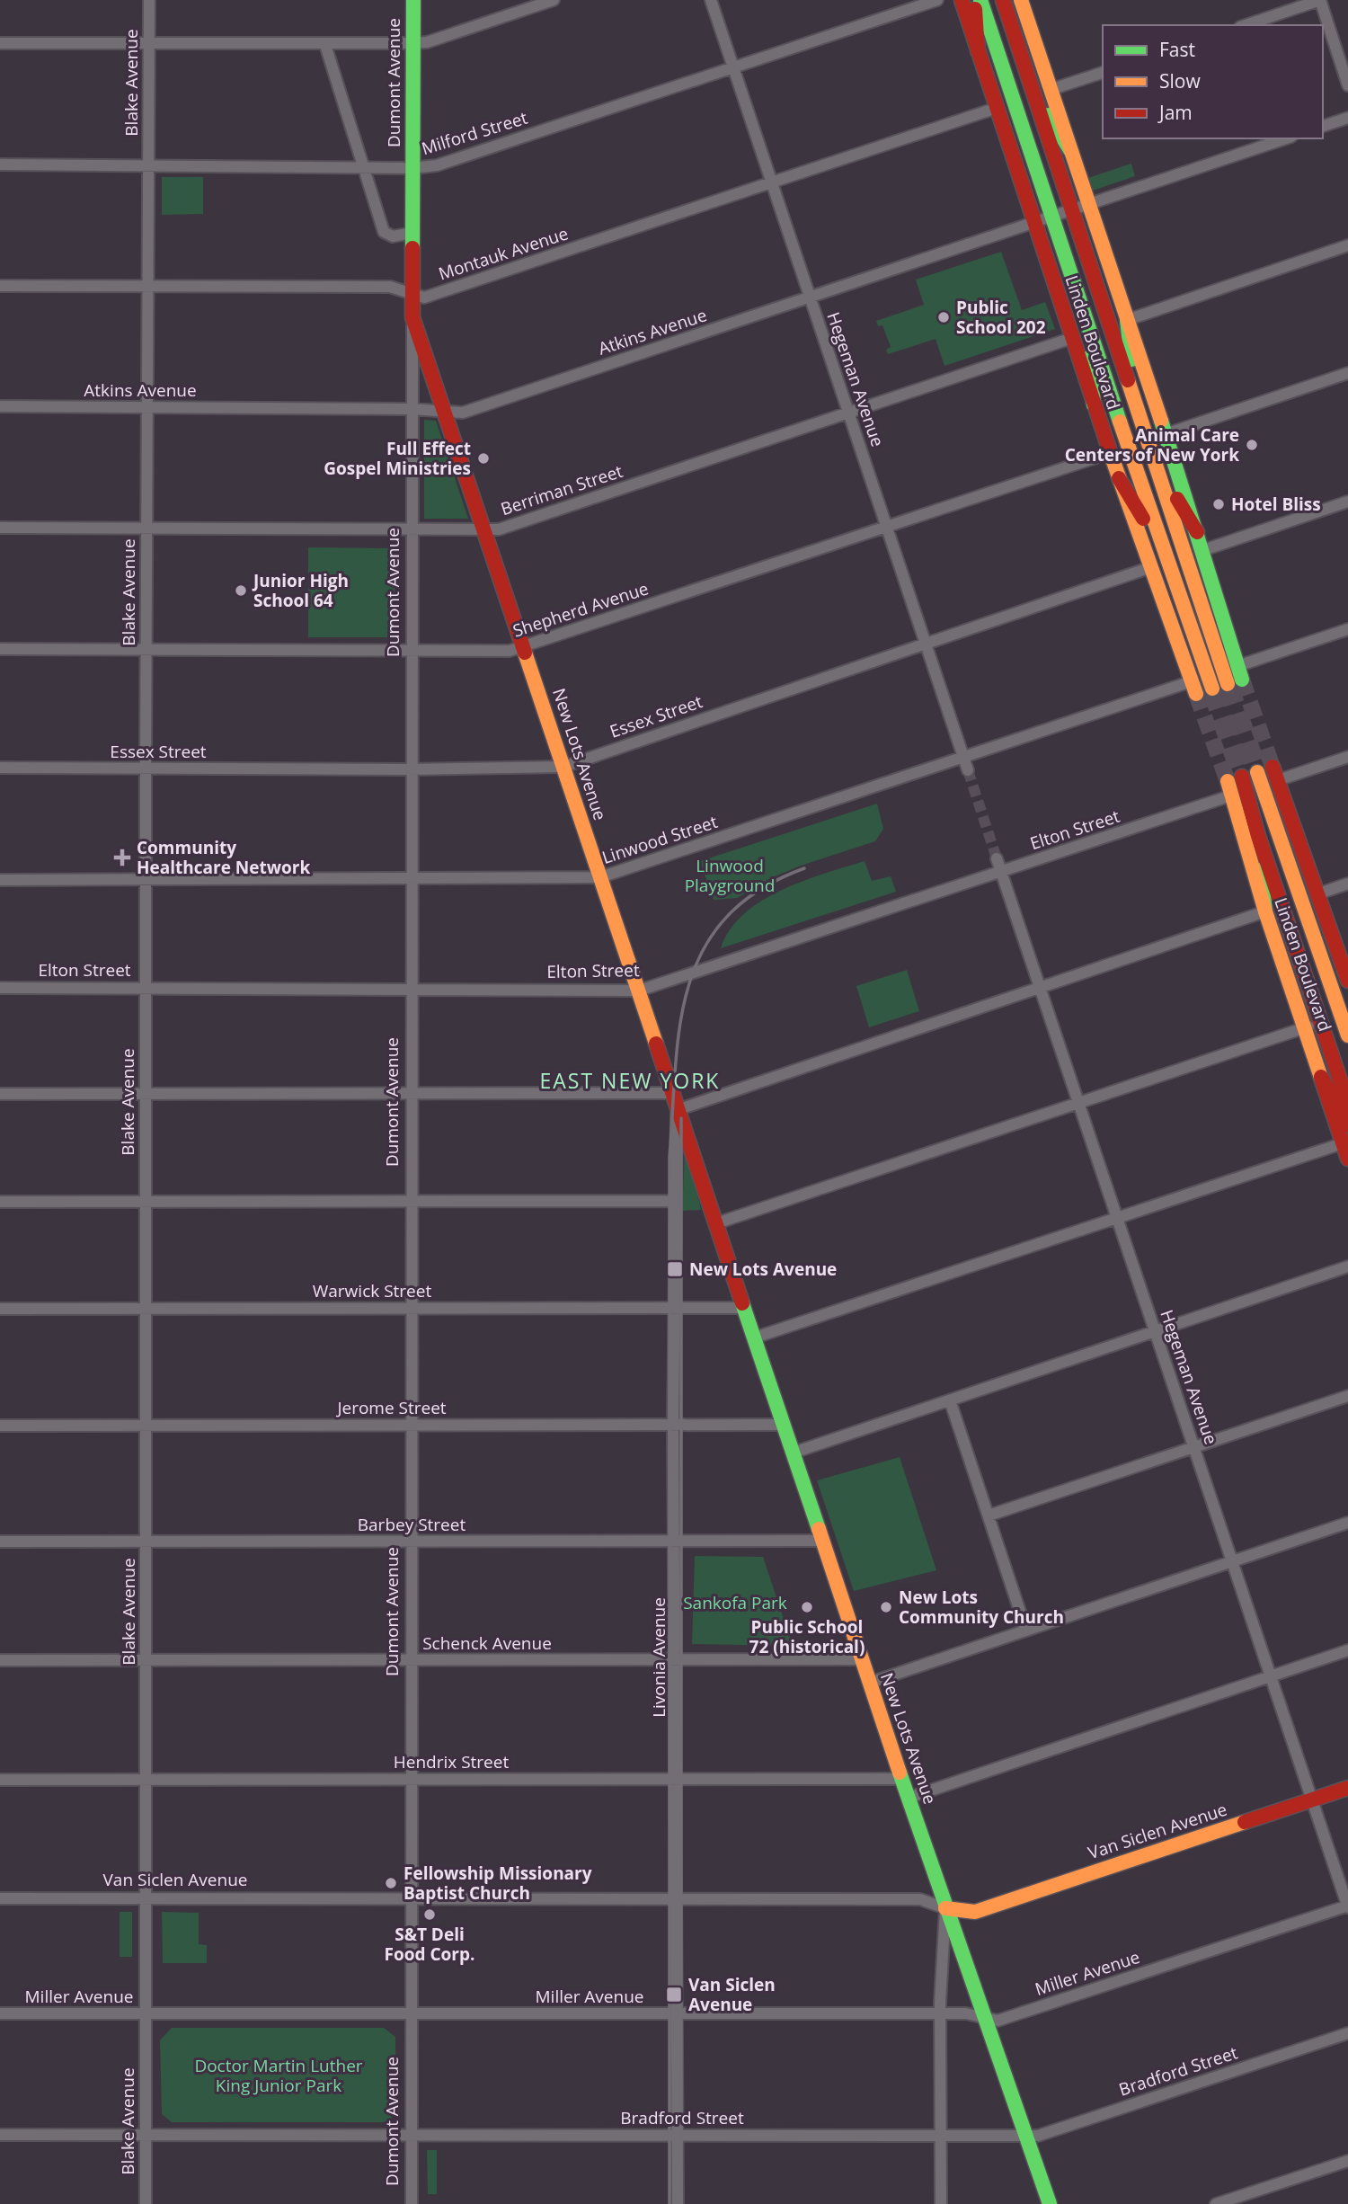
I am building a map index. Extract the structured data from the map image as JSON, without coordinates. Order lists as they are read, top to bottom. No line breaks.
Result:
{"streets":{"main road":["Dumont Avenue","Linden Boulevard","New Lots Avenue","Van Siclen Avenue"],"street":["Blake Avenue","Milford Street","Montauk Avenue","Atkins Avenue","Hegeman Avenue","Berriman Street","Shepherd Avenue","Essex Street","Elton Street","Linwood Street","Warwick Street","Jerome Street","Barbey Street","Schenck Avenue","Livonia Avenue","Hendrix Street","Miller Avenue","Bradford Street"]},"crossings":[["Blake Avenue","Milford Street"],["Blake Avenue","Montauk Avenue"],["Blake Avenue","Atkins Avenue"],["Blake Avenue","Berriman Street"],["Blake Avenue","Shepherd Avenue"],["Blake Avenue","Essex Street"],["Blake Avenue","Elton Street"],["Blake Avenue","Linwood Street"],["Blake Avenue","Warwick Street"],["Blake Avenue","Jerome Street"],["Blake Avenue","Barbey Street"],["Blake Avenue","Schenck Avenue"],["Blake Avenue","Hendrix Street"],["Blake Avenue","Van Siclen Avenue"],["Blake Avenue","Miller Avenue"],["Blake Avenue","Bradford Street"],["Dumont Avenue","Milford Street"],["Dumont Avenue","Montauk Avenue"],["Dumont Avenue","Atkins Avenue"],["Dumont Avenue","Berriman Street"],["Dumont Avenue","Shepherd Avenue"],["Dumont Avenue","Essex Street"],["Dumont Avenue","New Lots Avenue"],["Dumont Avenue","Elton Street"],["Dumont Avenue","Linwood Street"],["Dumont Avenue","Warwick Street"],["Dumont Avenue","Jerome Street"],["Dumont Avenue","Barbey Street"],["Dumont Avenue","Schenck Avenue"],["Dumont Avenue","Hendrix Street"],["Dumont Avenue","Van Siclen Avenue"],["Dumont Avenue","Miller Avenue"],["Dumont Avenue","Bradford Street"],["Milford Street","Hegeman Avenue"],["Montauk Avenue","Linden Boulevard"],["Montauk Avenue","Hegeman Avenue"],["Atkins Avenue","Linden Boulevard"],["Atkins Avenue","Hegeman Avenue"],["Atkins Avenue","New Lots Avenue"],["Linden Boulevard","Berriman Street"],["Linden Boulevard","Shepherd Avenue"],["Linden Boulevard","Essex Street"],["Linden Boulevard","Elton Street"],["Linden Boulevard","Linwood Street"],["Hegeman Avenue","Berriman Street"],["Hegeman Avenue","Shepherd Avenue"],["Hegeman Avenue","Essex Street"],["Hegeman Avenue","Elton Street"],["Hegeman Avenue","Linwood Street"],["Hegeman Avenue","Van Siclen Avenue"],["Hegeman Avenue","Miller Avenue"],["Berriman Street","New Lots Avenue"],["Shepherd Avenue","New Lots Avenue"],["Essex Street","New Lots Avenue"],["New Lots Avenue","Elton Street"],["New Lots Avenue","Linwood Street"],["New Lots Avenue","Warwick Street"],["New Lots Avenue","Jerome Street"],["New Lots Avenue","Barbey Street"],["New Lots Avenue","Schenck Avenue"],["New Lots Avenue","Livonia Avenue"],["New Lots Avenue","Hendrix Street"],["New Lots Avenue","Van Siclen Avenue"],["New Lots Avenue","Miller Avenue"],["New Lots Avenue","Bradford Street"],["Warwick Street","Livonia Avenue"],["Jerome Street","Livonia Avenue"],["Barbey Street","Livonia Avenue"],["Schenck Avenue","Livonia Avenue"],["Livonia Avenue","Hendrix Street"],["Livonia Avenue","Van Siclen Avenue"],["Livonia Avenue","Miller Avenue"],["Livonia Avenue","Bradford Street"]],"districts":["EAST NEW YORK"],"parks":["Linwood Playground","Sankofa Park","Doctor Martin Luther King Junior Park"],"places":{"other":["Public School 202","Animal Care Centers of New York","Full Effect Gospel Ministries","Hotel Bliss","Junior High School 64","Public School 72 (historical)","New Lots Community Church","Fellowship Missionary Baptist Church","S&T Deli Food Corp."],"health":["Community Healthcare Network"],"transit":["New Lots Avenue","Van Siclen Avenue"]},"legend":["Fast","Slow","Jam"]}
